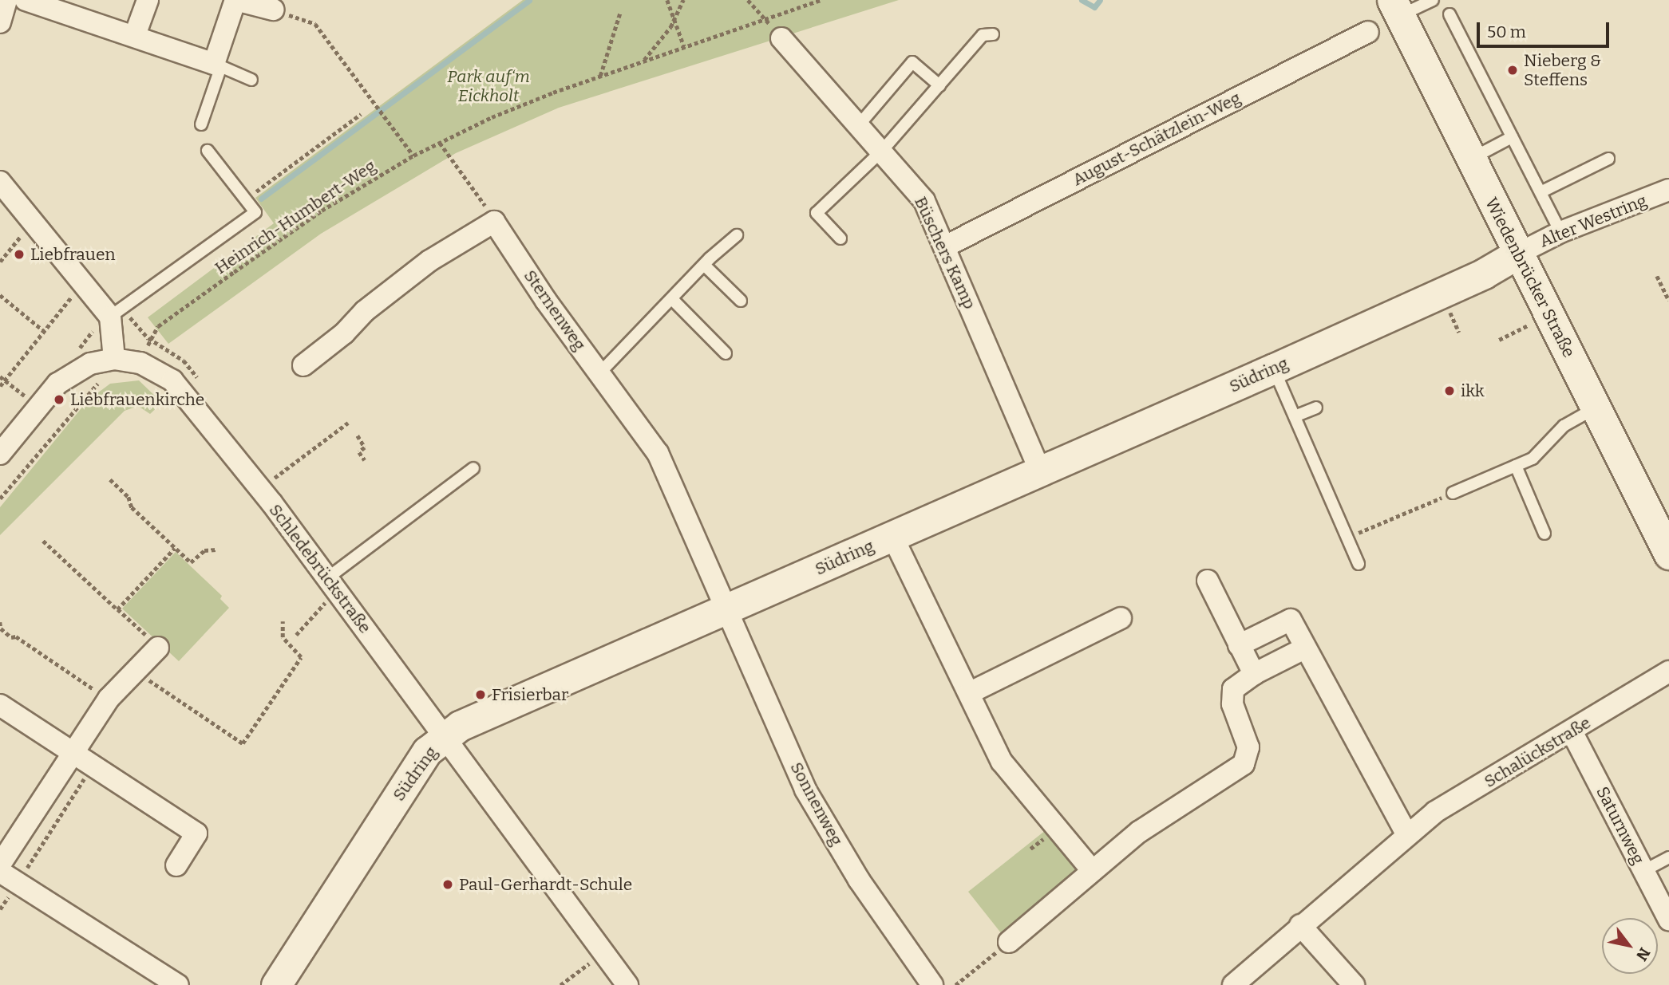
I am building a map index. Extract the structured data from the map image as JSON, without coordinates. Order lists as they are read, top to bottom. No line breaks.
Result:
{"streets":{"street":["August-Schätzlein-Weg","Alter Westring","Büschers Kamp","Wiedenbrücker Straße","Sternenweg","Südring","Schledebrückstraße","Schalückstraße","Sonnenweg","Saturnweg"],"path":["Heinrich-Humbert-Weg"]},"crossings":[["August-Schätzlein-Weg","Büschers Kamp"],["Alter Westring","Wiedenbrücker Straße"],["Alter Westring","Südring"],["Büschers Kamp","Südring"],["Wiedenbrücker Straße","Südring"],["Sternenweg","Südring"],["Sternenweg","Sonnenweg"],["Südring","Schledebrückstraße"],["Südring","Sonnenweg"],["Schalückstraße","Saturnweg"]],"parks":["Park auf‘m Eickholt"],"places":["Nieberg & Steffens","Liebfrauen","ikk","Liebfrauenkirche","Frisierbar","Paul-Gerhardt-Schule"],"scale_bar":"50 m","north":"bottom right"}
